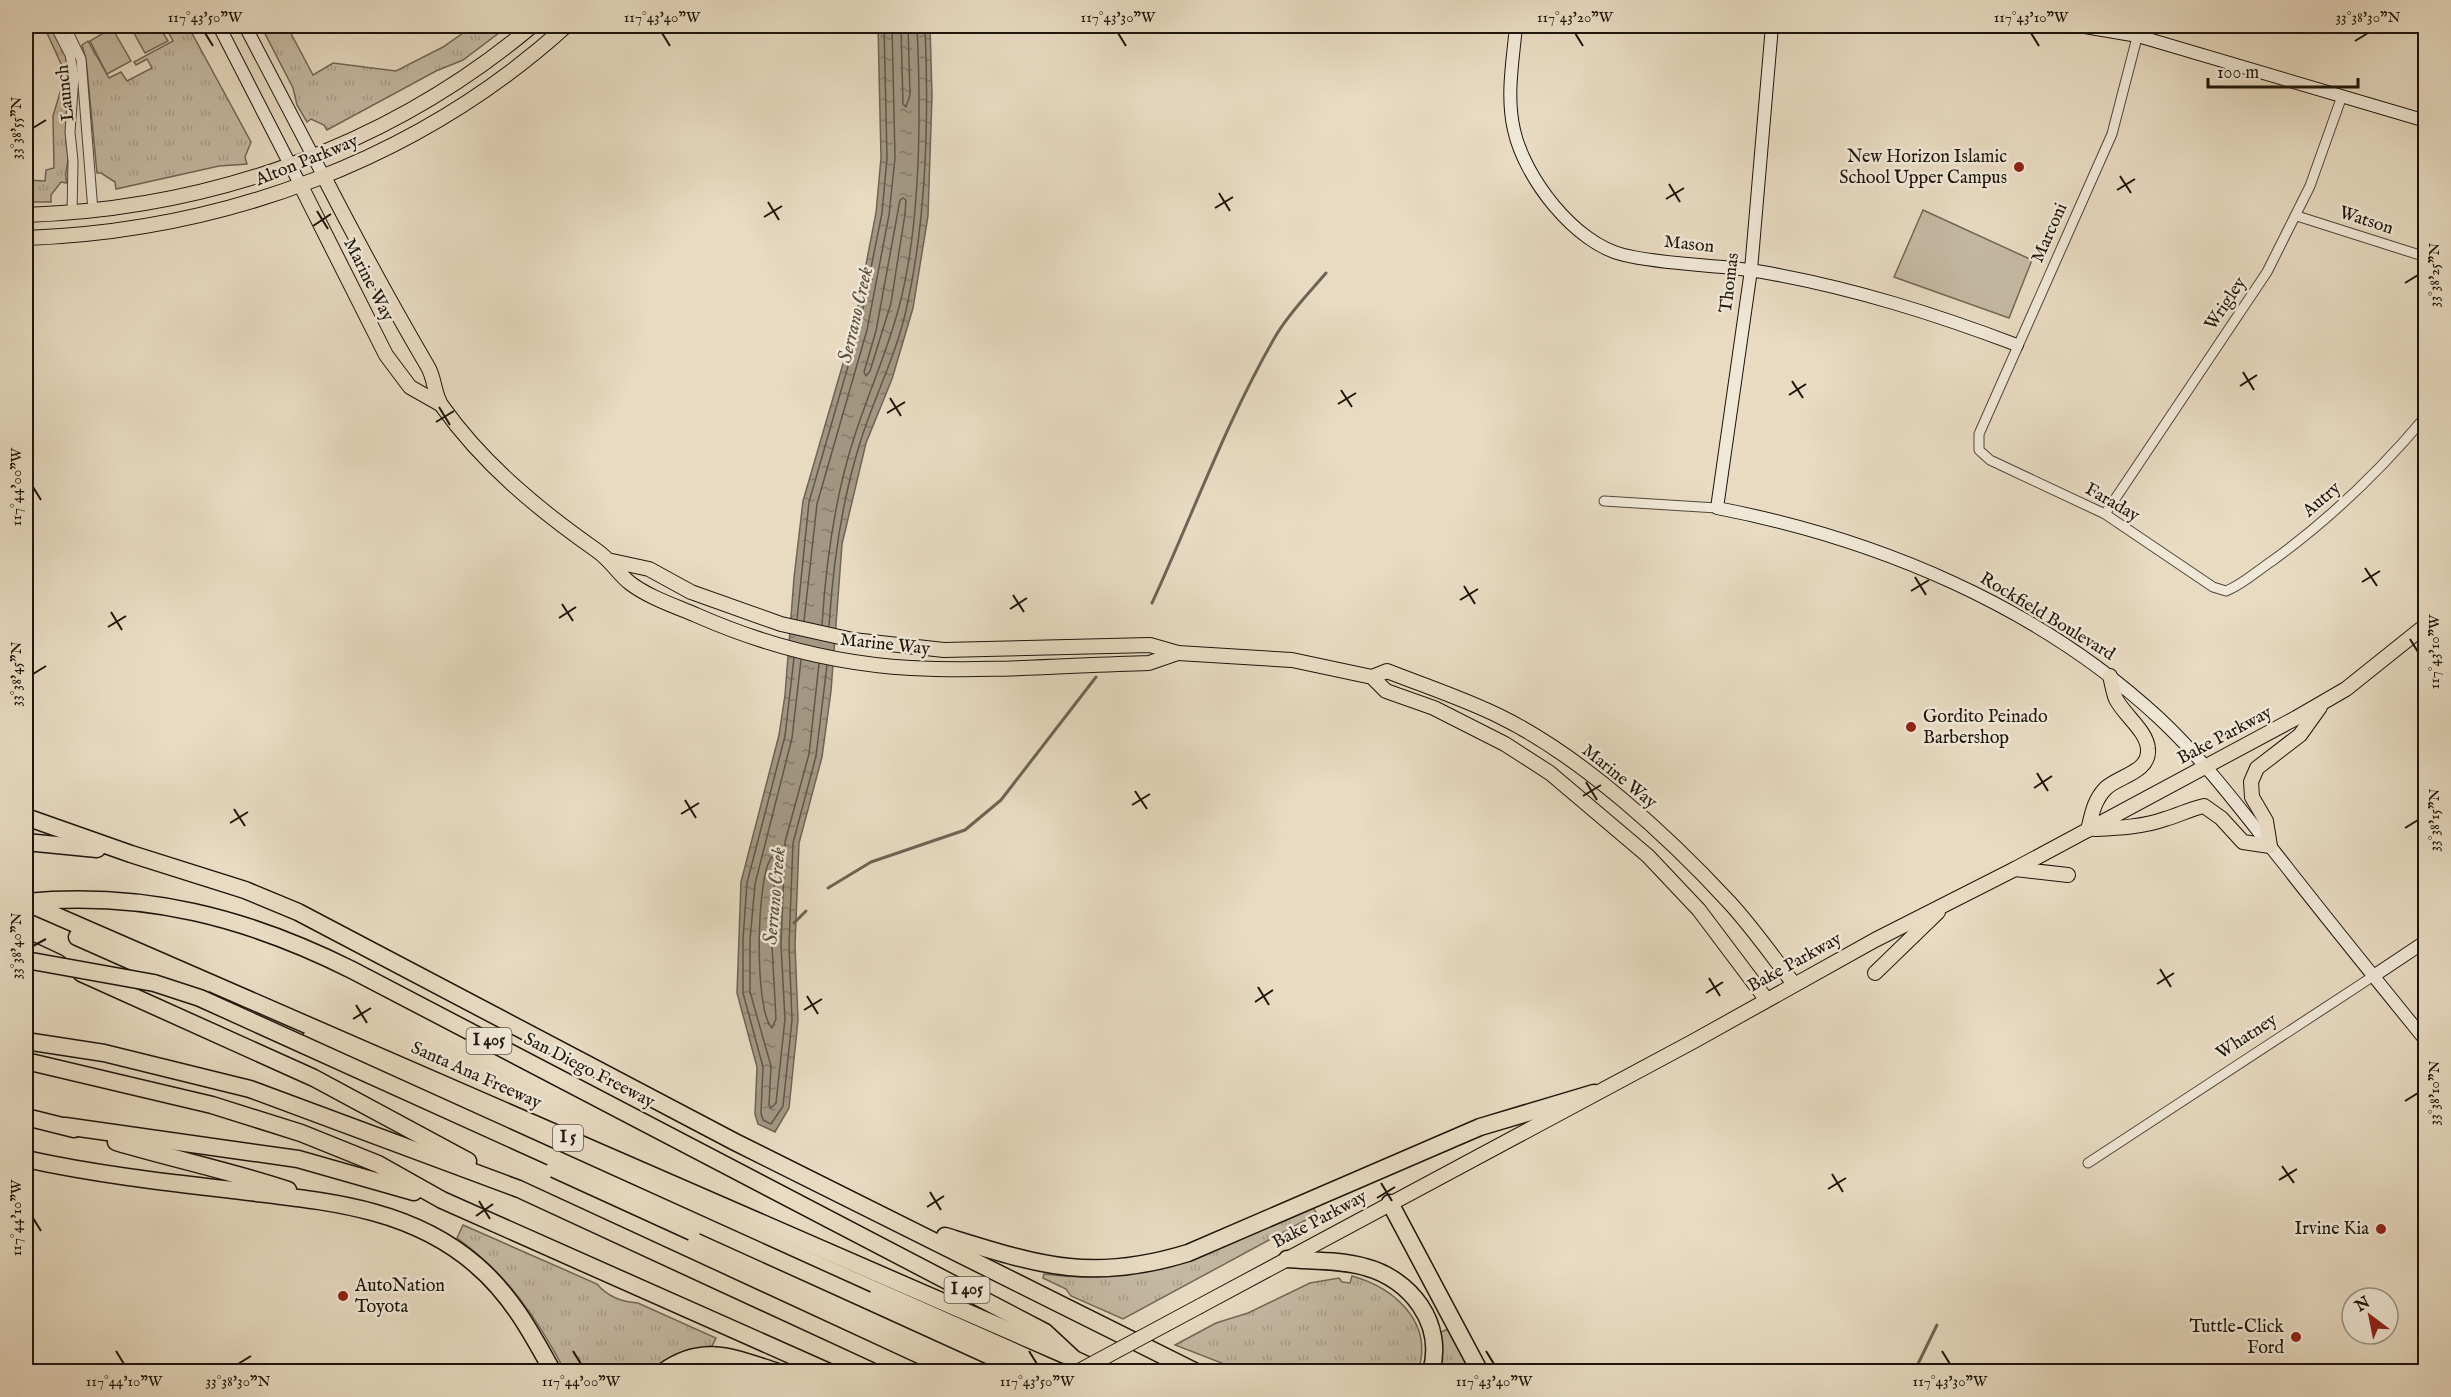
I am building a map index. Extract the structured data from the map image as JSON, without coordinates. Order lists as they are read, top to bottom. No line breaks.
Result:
{"streets":{"highway":["I 405","San Diego Freeway","Santa Ana Freeway","I 5"],"main road":["Alton Parkway","Marine Way","Bake Parkway"],"street":["Launch","Watson","Marconi","Mason","Thomas","Wrigley","Autry","Faraday","Rockfield Boulevard","Whatney"]},"crossings":[["Launch","Alton Parkway"],["Alton Parkway","Marine Way"],["Watson","Wrigley"],["Marconi","Mason"],["Marconi","Faraday"],["Mason","Thomas"],["Marine Way","Bake Parkway"],["Thomas","Rockfield Boulevard"],["Wrigley","Faraday"],["Autry","Faraday"],["Rockfield Boulevard","Bake Parkway"],["Rockfield Boulevard","Whatney"],["Bake Parkway","San Diego Freeway"],["Bake Parkway","Santa Ana Freeway"],["San Diego Freeway","Santa Ana Freeway"]],"water":["Serrano Creek"],"places":["New Horizon Islamic School Upper Campus","Gordito Peinado Barbershop","Irvine Kia","AutoNation Toyota","Tuttle-Click Ford"],"scale_bar":"100 m","north":"top left","coordinates":["117°43'50\"W","117°43'40\"W","117°43'30\"W","117°43'20\"W","117°43'10\"W","33°38'30\"N","33°38'55\"N","33°38'25\"N","117°44'00\"W","33°38'45\"N","33°38'15\"N","33°38'40\"N","33°38'10\"N","117°44'10\"W"]}
